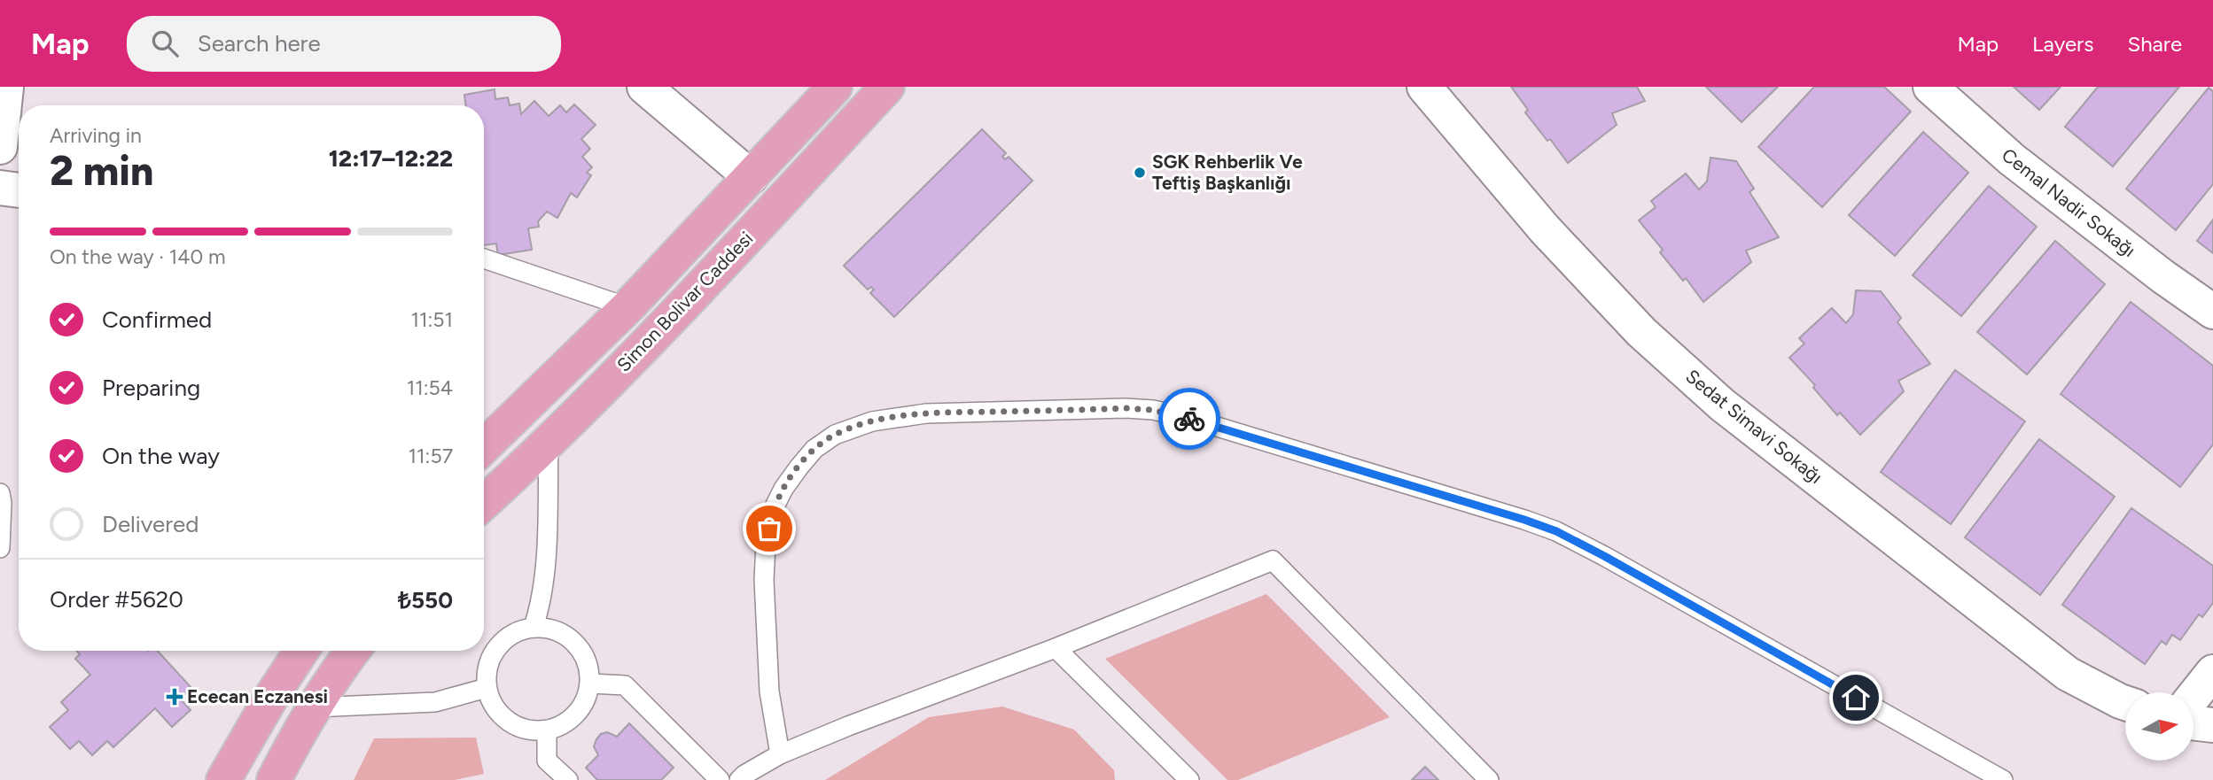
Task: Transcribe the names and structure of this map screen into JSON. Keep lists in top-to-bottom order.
{
  "streets": {
    "main road": ["Simon Bolivar Caddesi"],
    "street": ["Cemal Nadir Sokağı", "Sedat Simavi Sokağı"]
  },
  "places": {
    "other": ["SGK Rehberlik Ve Teftiş Başkanlığı"],
    "health": ["Ececan Eczanesi"]
  },
  "north": "right",
  "page": {
    "header": "Map",
    "search": "Search here",
    "nav": ["Map", "Layers", "Share"],
    "heading": ["2 min", "Arriving in", "12:17–12:22"],
    "panel": ["Order #5620", "₺550"],
    "bar": "On the way · 140 m",
    "list": [
      ["Confirmed", "11:51"],
      ["Preparing", "11:54"],
      ["On the way", "11:57"],
      "Delivered"
    ]
  }
}
